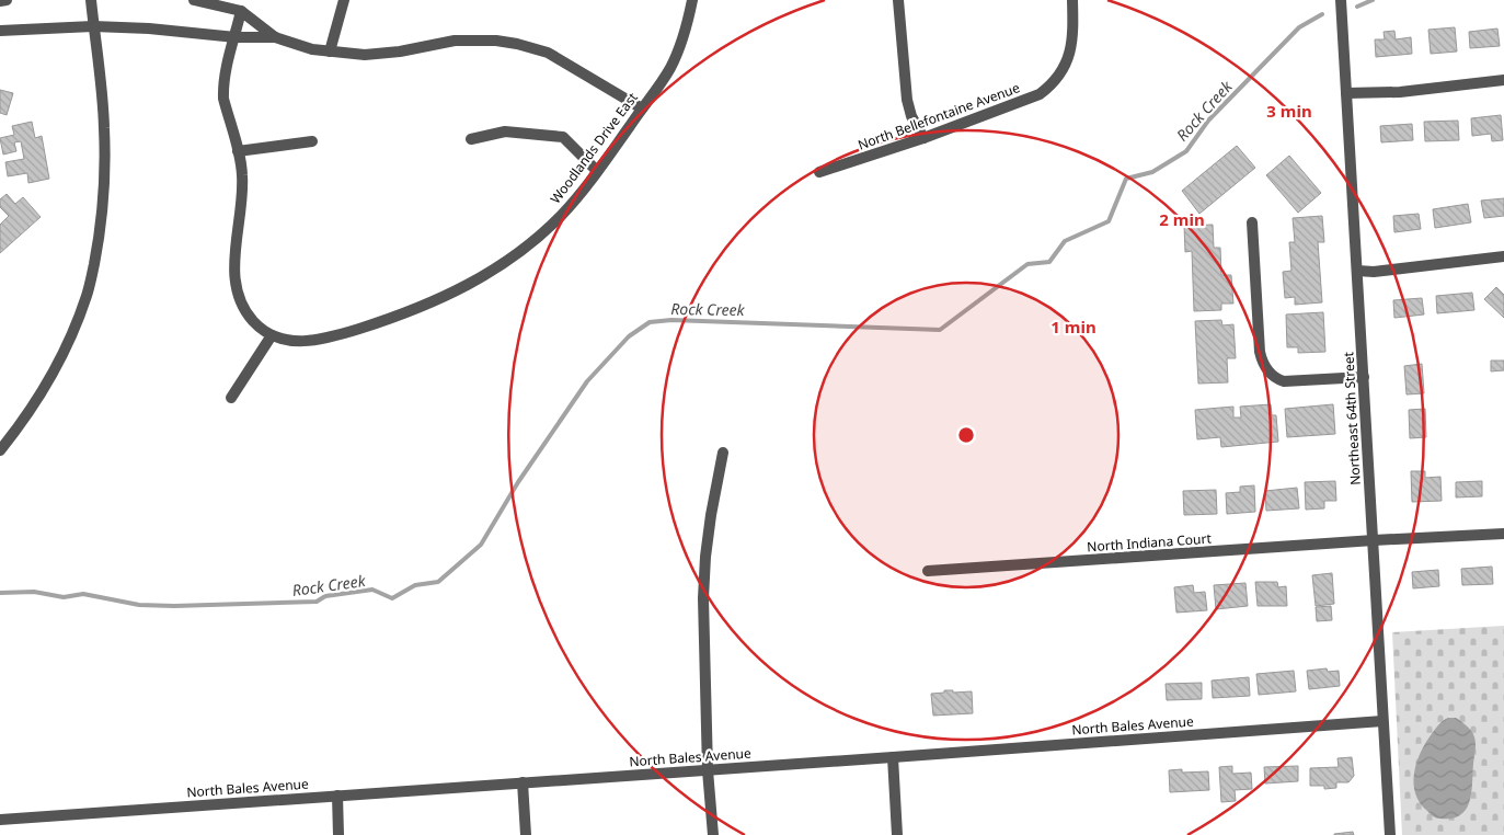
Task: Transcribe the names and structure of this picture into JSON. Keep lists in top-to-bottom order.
{
  "streets": {
    "street": [
      "North Bellefontaine Avenue",
      "Woodlands Drive East",
      "Northeast 64th Street",
      "North Indiana Court",
      "North Bales Avenue"
    ]
  },
  "crossings": [
    ["Northeast 64th Street", "North Indiana Court"],
    ["Northeast 64th Street", "North Bales Avenue"]
  ],
  "water": ["Rock Creek"],
  "rings": ["3 min", "2 min", "1 min"]
}
